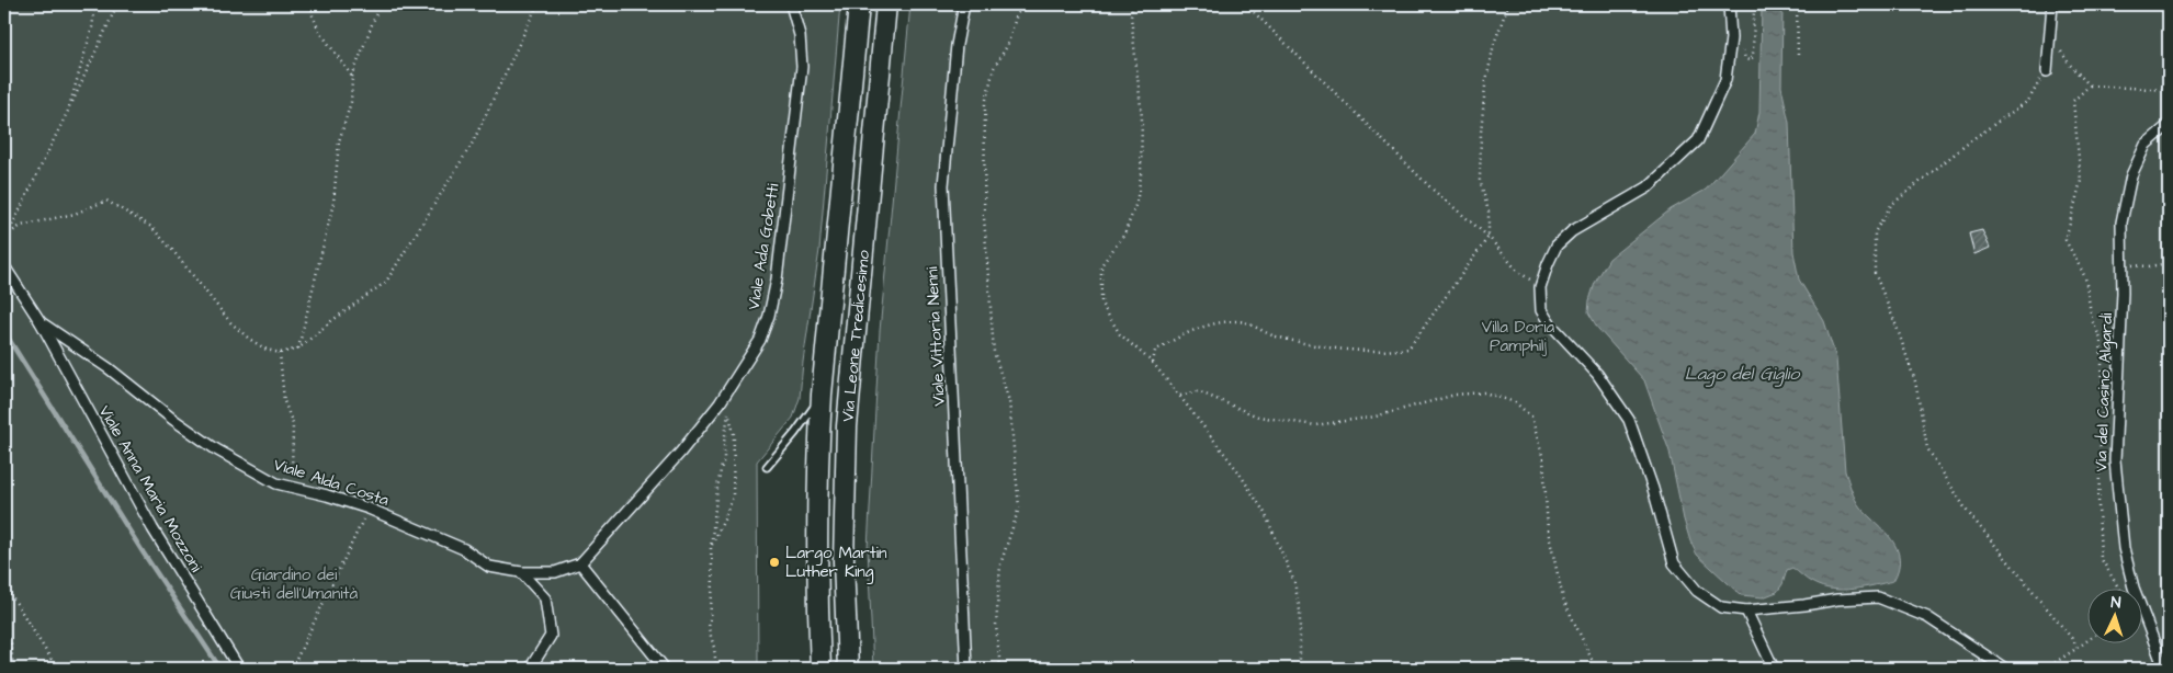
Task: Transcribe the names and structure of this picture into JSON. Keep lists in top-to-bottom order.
{
  "streets": {
    "main road": ["Via Leone Tredicesimo"],
    "street": [
      "Viale Ada Gobetti",
      "Viale Vittoria Nenni",
      "Via del Casino Algardi",
      "Viale Alda Costa",
      "Viale Anna Maria Mozzoni"
    ]
  },
  "crossings": [
    ["Viale Ada Gobetti", "Viale Alda Costa"],
    ["Viale Alda Costa", "Viale Anna Maria Mozzoni"]
  ],
  "water": ["Lago del Giglio"],
  "parks": ["Villa Doria Pamphilj", "Giardino dei Giusti dell'Umanità"],
  "places": ["Largo Martin Luther King"],
  "north": "top"
}
